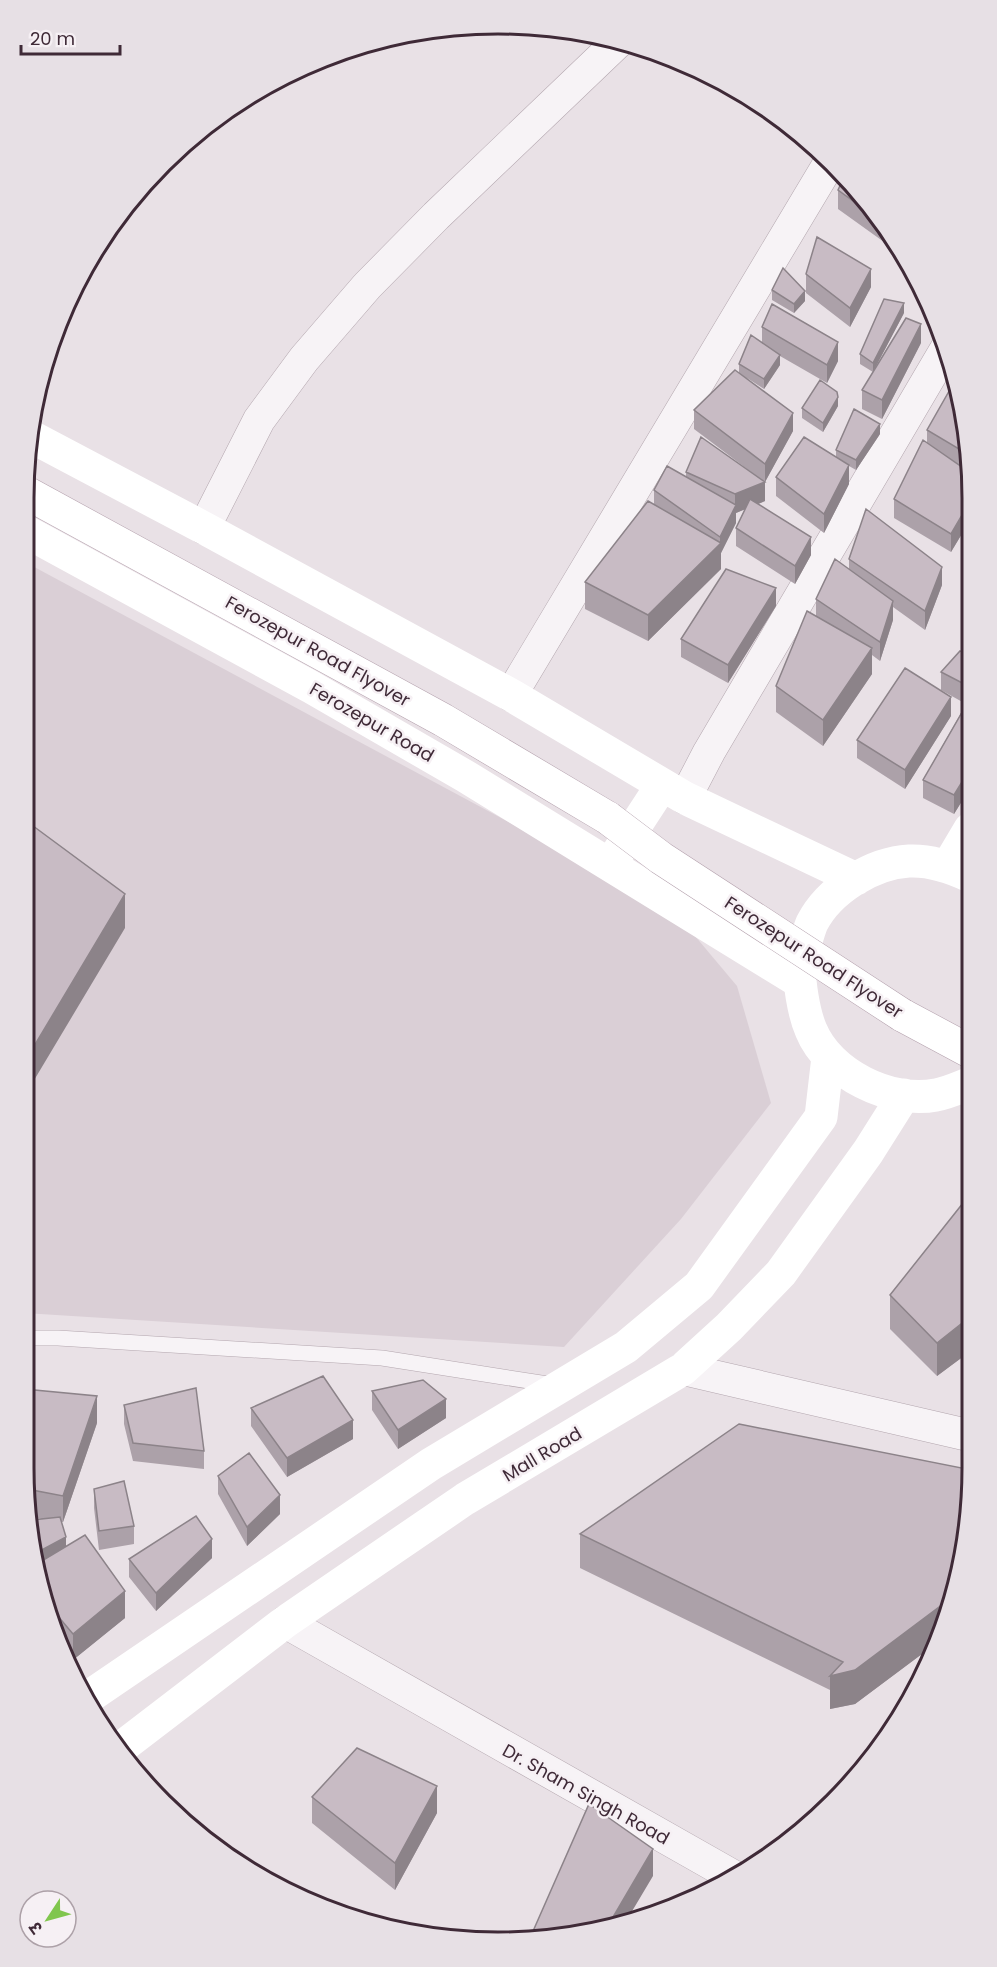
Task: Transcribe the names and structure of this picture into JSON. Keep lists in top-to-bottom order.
{
  "streets": {
    "main road": ["Ferozepur Road Flyover", "Ferozepur Road", "Mall Road"],
    "street": ["Dr. Sham Singh Road"]
  },
  "crossings": [
    ["Mall Road", "Dr. Sham Singh Road"]
  ],
  "scale_bar": "20 m",
  "north": "bottom left"
}
